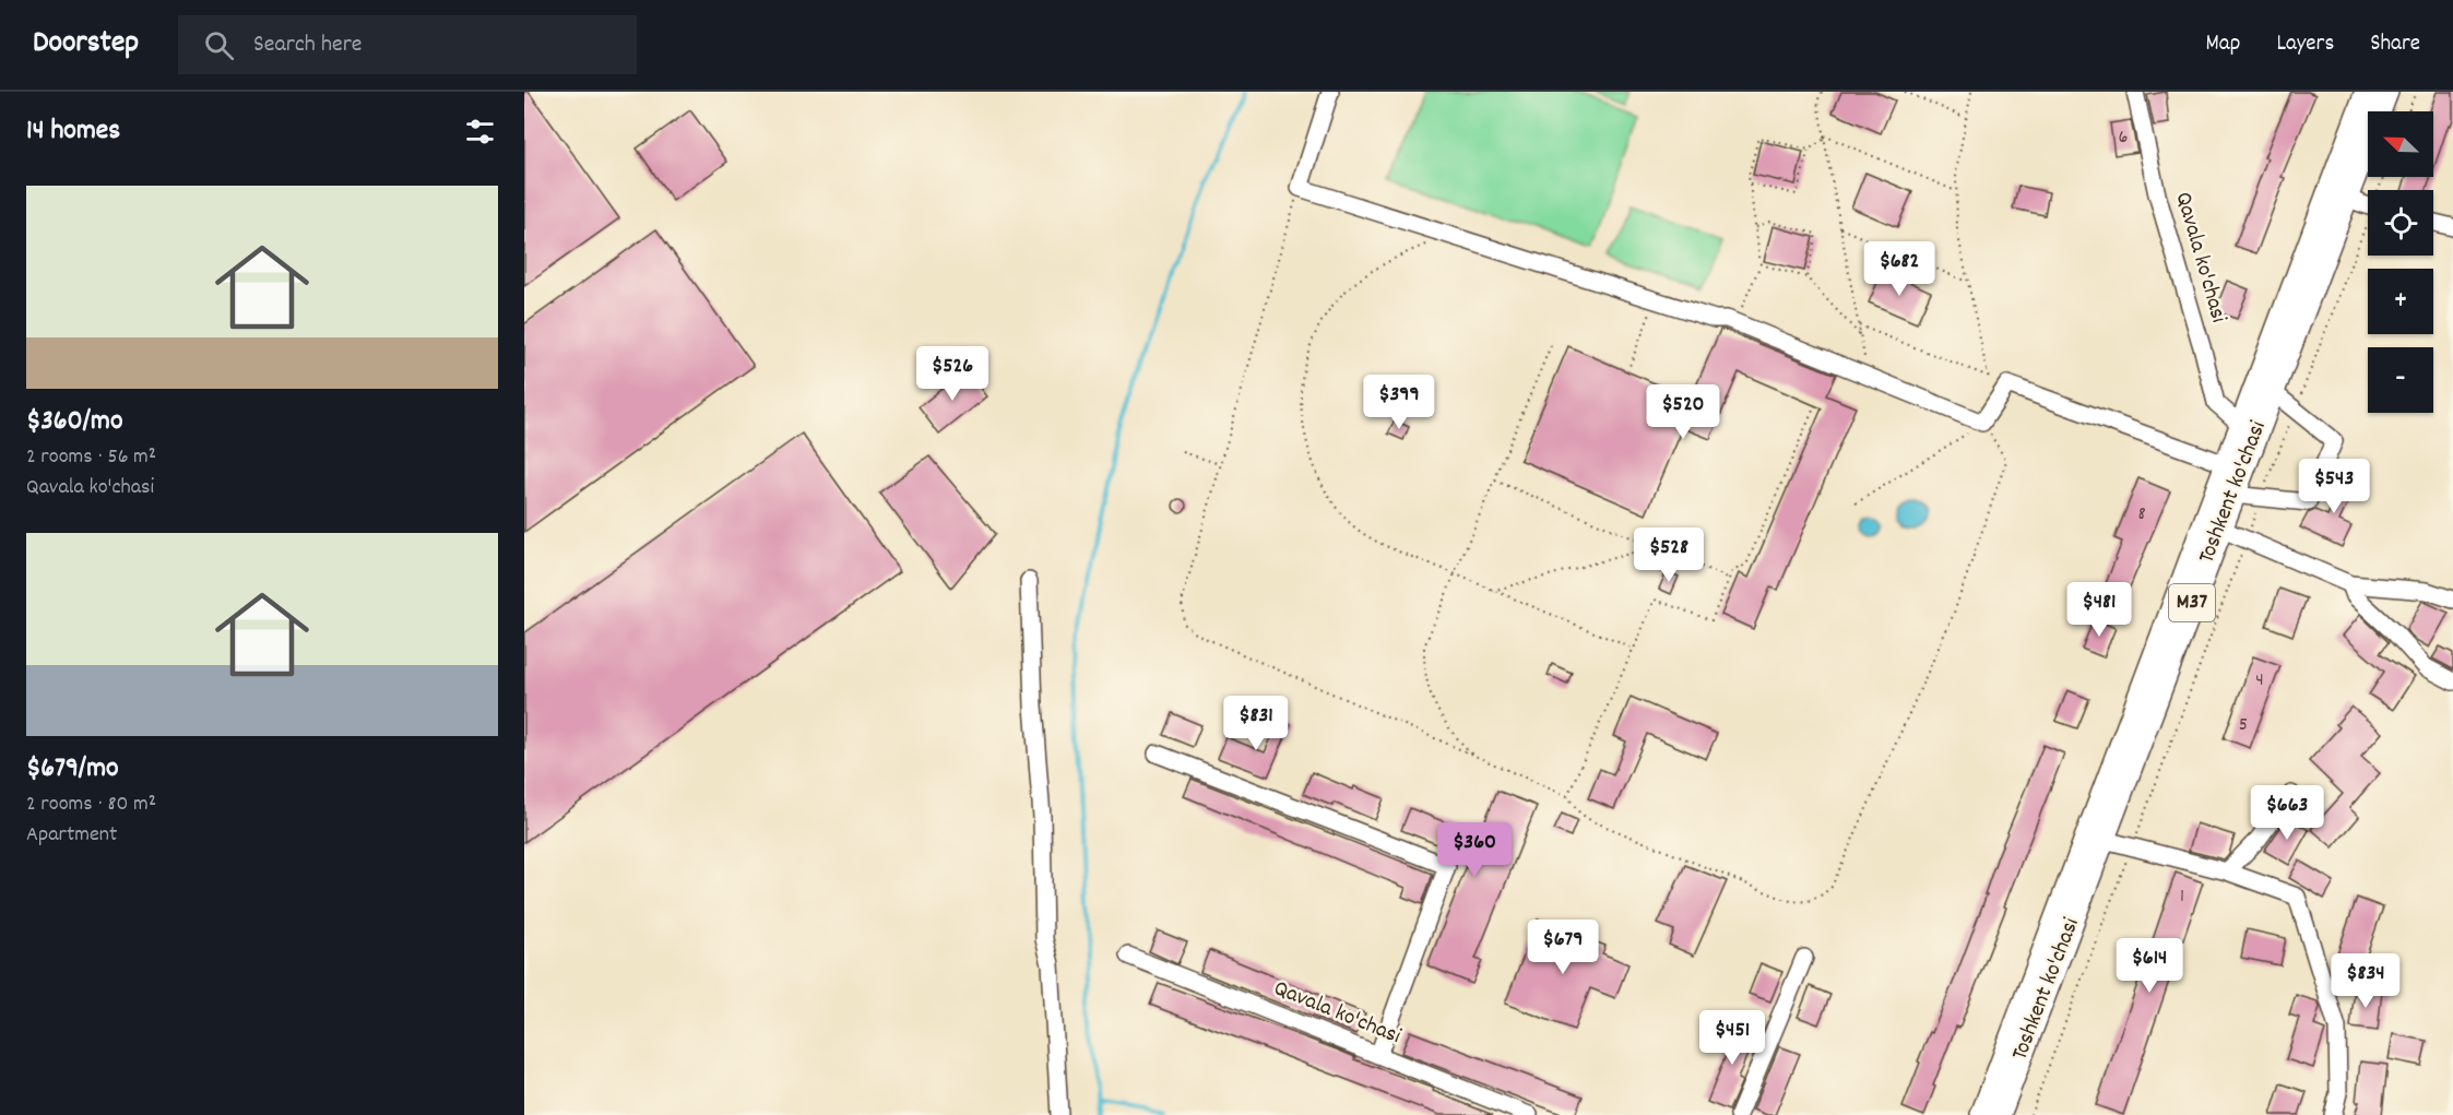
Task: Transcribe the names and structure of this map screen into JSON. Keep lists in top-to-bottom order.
{
  "streets": {
    "highway": ["Toshkent ko'chasi", "M37"],
    "street": ["Qavala ko'chasi"]
  },
  "crossings": [
    ["Qavala ko'chasi", "Toshkent ko'chasi"]
  ],
  "house_numbers": [
    "6",
    "8",
    "4",
    "5",
    "1"
  ],
  "north": "top left",
  "page": {
    "header": "Doorstep",
    "search": "Search here",
    "nav": ["Map", "Layers", "Share"],
    "heading": "14 homes",
    "map_buttons": ["+", "−"],
    "list": [
      {
        "name": "$360/mo",
        "note": "2 rooms · 56 m² · Qavala ko'chasi"
      },
      {
        "name": "$679/mo",
        "note": "2 rooms · 80 m² · Apartment"
      }
    ],
    "price": [
      "$682",
      "$526",
      "$399",
      "$520",
      "$543",
      "$528",
      "$481",
      "$831",
      "$663",
      "$360",
      "$679",
      "$614",
      "$834",
      "$451"
    ]
  }
}
